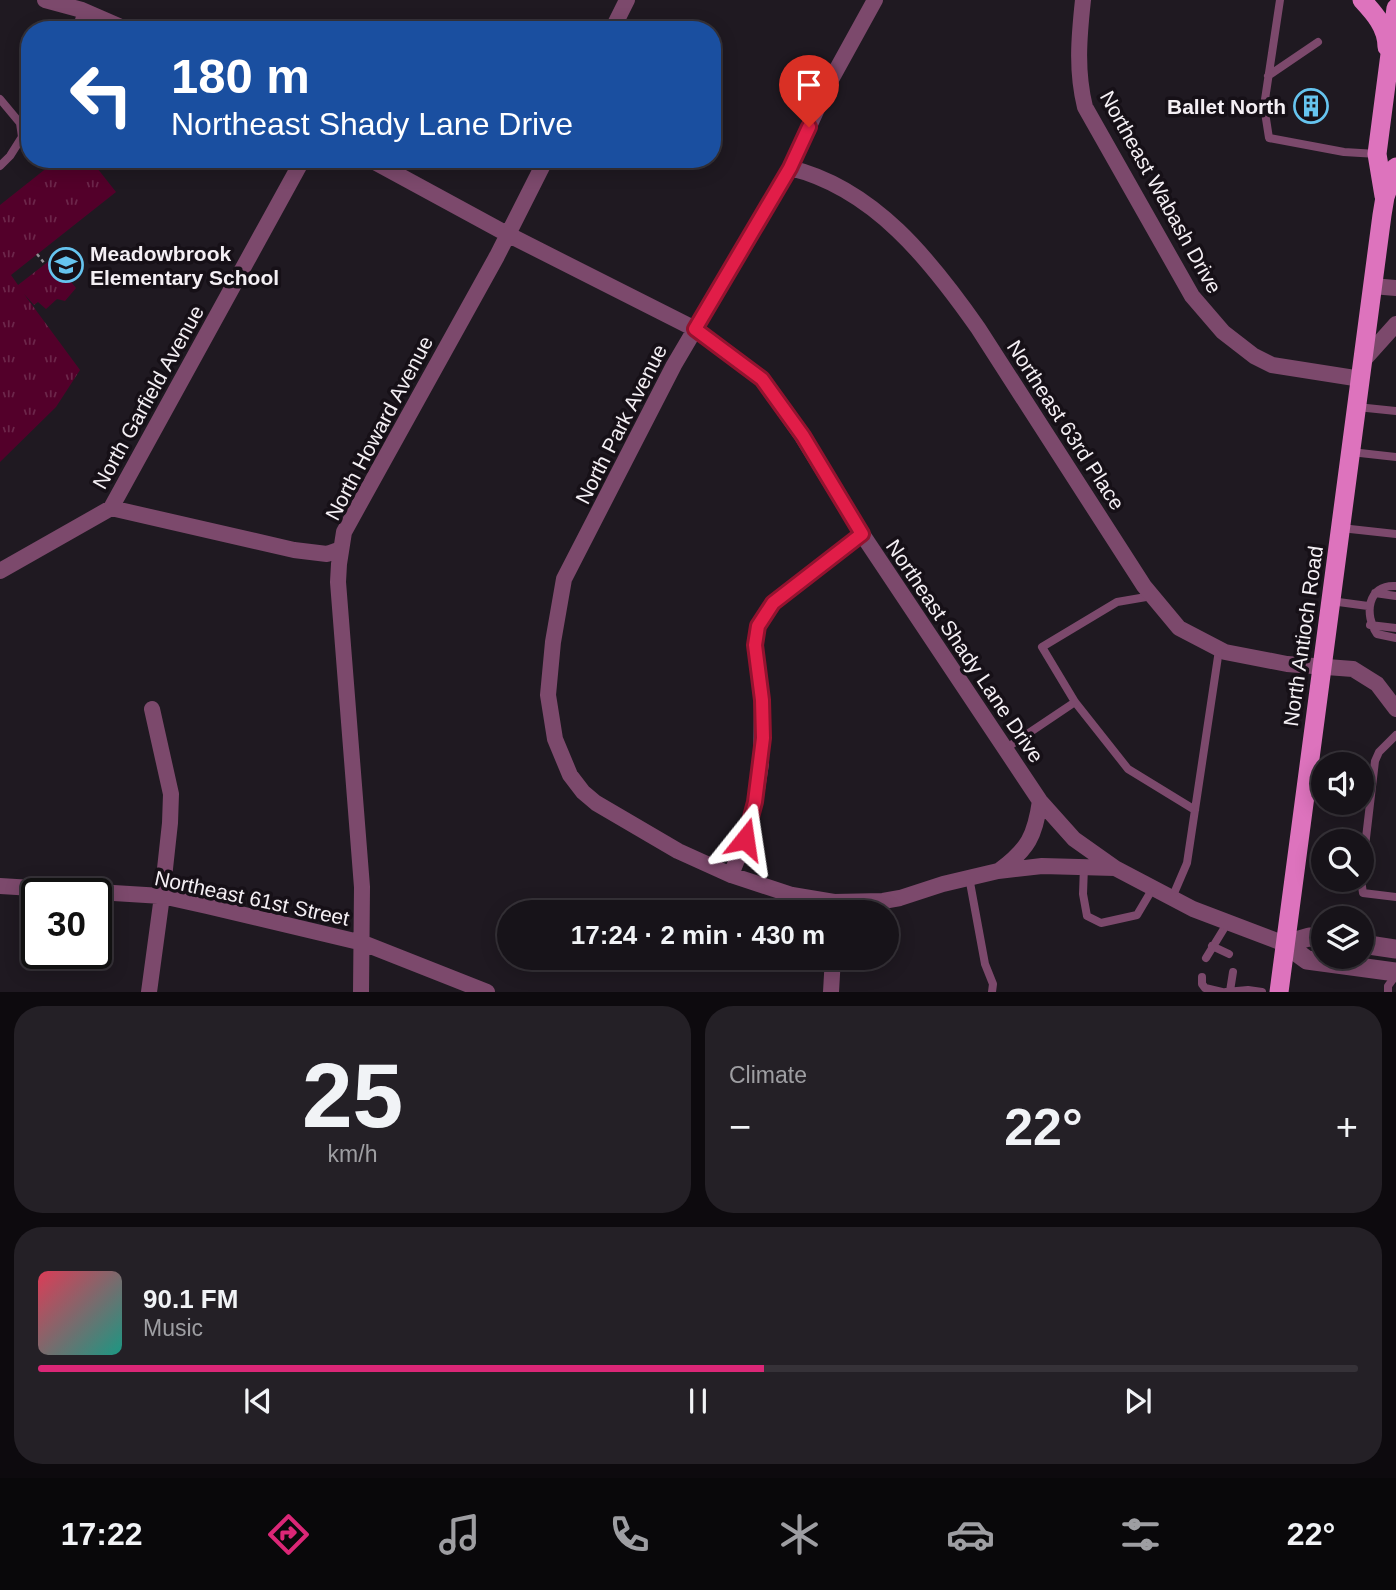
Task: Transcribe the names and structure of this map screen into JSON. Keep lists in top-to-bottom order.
{
  "streets": {
    "main road": ["North Antioch Road"],
    "street": [
      "Northeast Wabash Drive",
      "North Garfield Avenue",
      "North Park Avenue",
      "Northeast 63rd Place",
      "North Howard Avenue",
      "Northeast Shady Lane Drive",
      "Northeast 61st Street"
    ]
  },
  "crossings": [
    ["Northeast Wabash Drive", "North Antioch Road"],
    ["North Park Avenue", "Northeast 63rd Place"],
    ["North Park Avenue", "Northeast Shady Lane Drive"],
    ["Northeast 63rd Place", "North Antioch Road"],
    ["North Howard Avenue", "Northeast Shady Lane Drive"],
    ["North Howard Avenue", "Northeast 61st Street"],
    ["North Antioch Road", "Northeast Shady Lane Drive"]
  ],
  "places": {
    "building": ["Ballet North"],
    "school or university": ["Meadowbrook Elementary School"]
  },
  "page": {
    "turn": ["180 m", "Northeast Shady Lane Drive"],
    "limit": "30",
    "trip": "17:24 · 2 min · 430 m",
    "tile": [
      ["25", "km/h"],
      "Climate"
    ],
    "heat": ["−", "22°", "+"],
    "song": ["90.1 FM", "Music"],
    "tabs": ["17:22", "22°"]
  }
}
